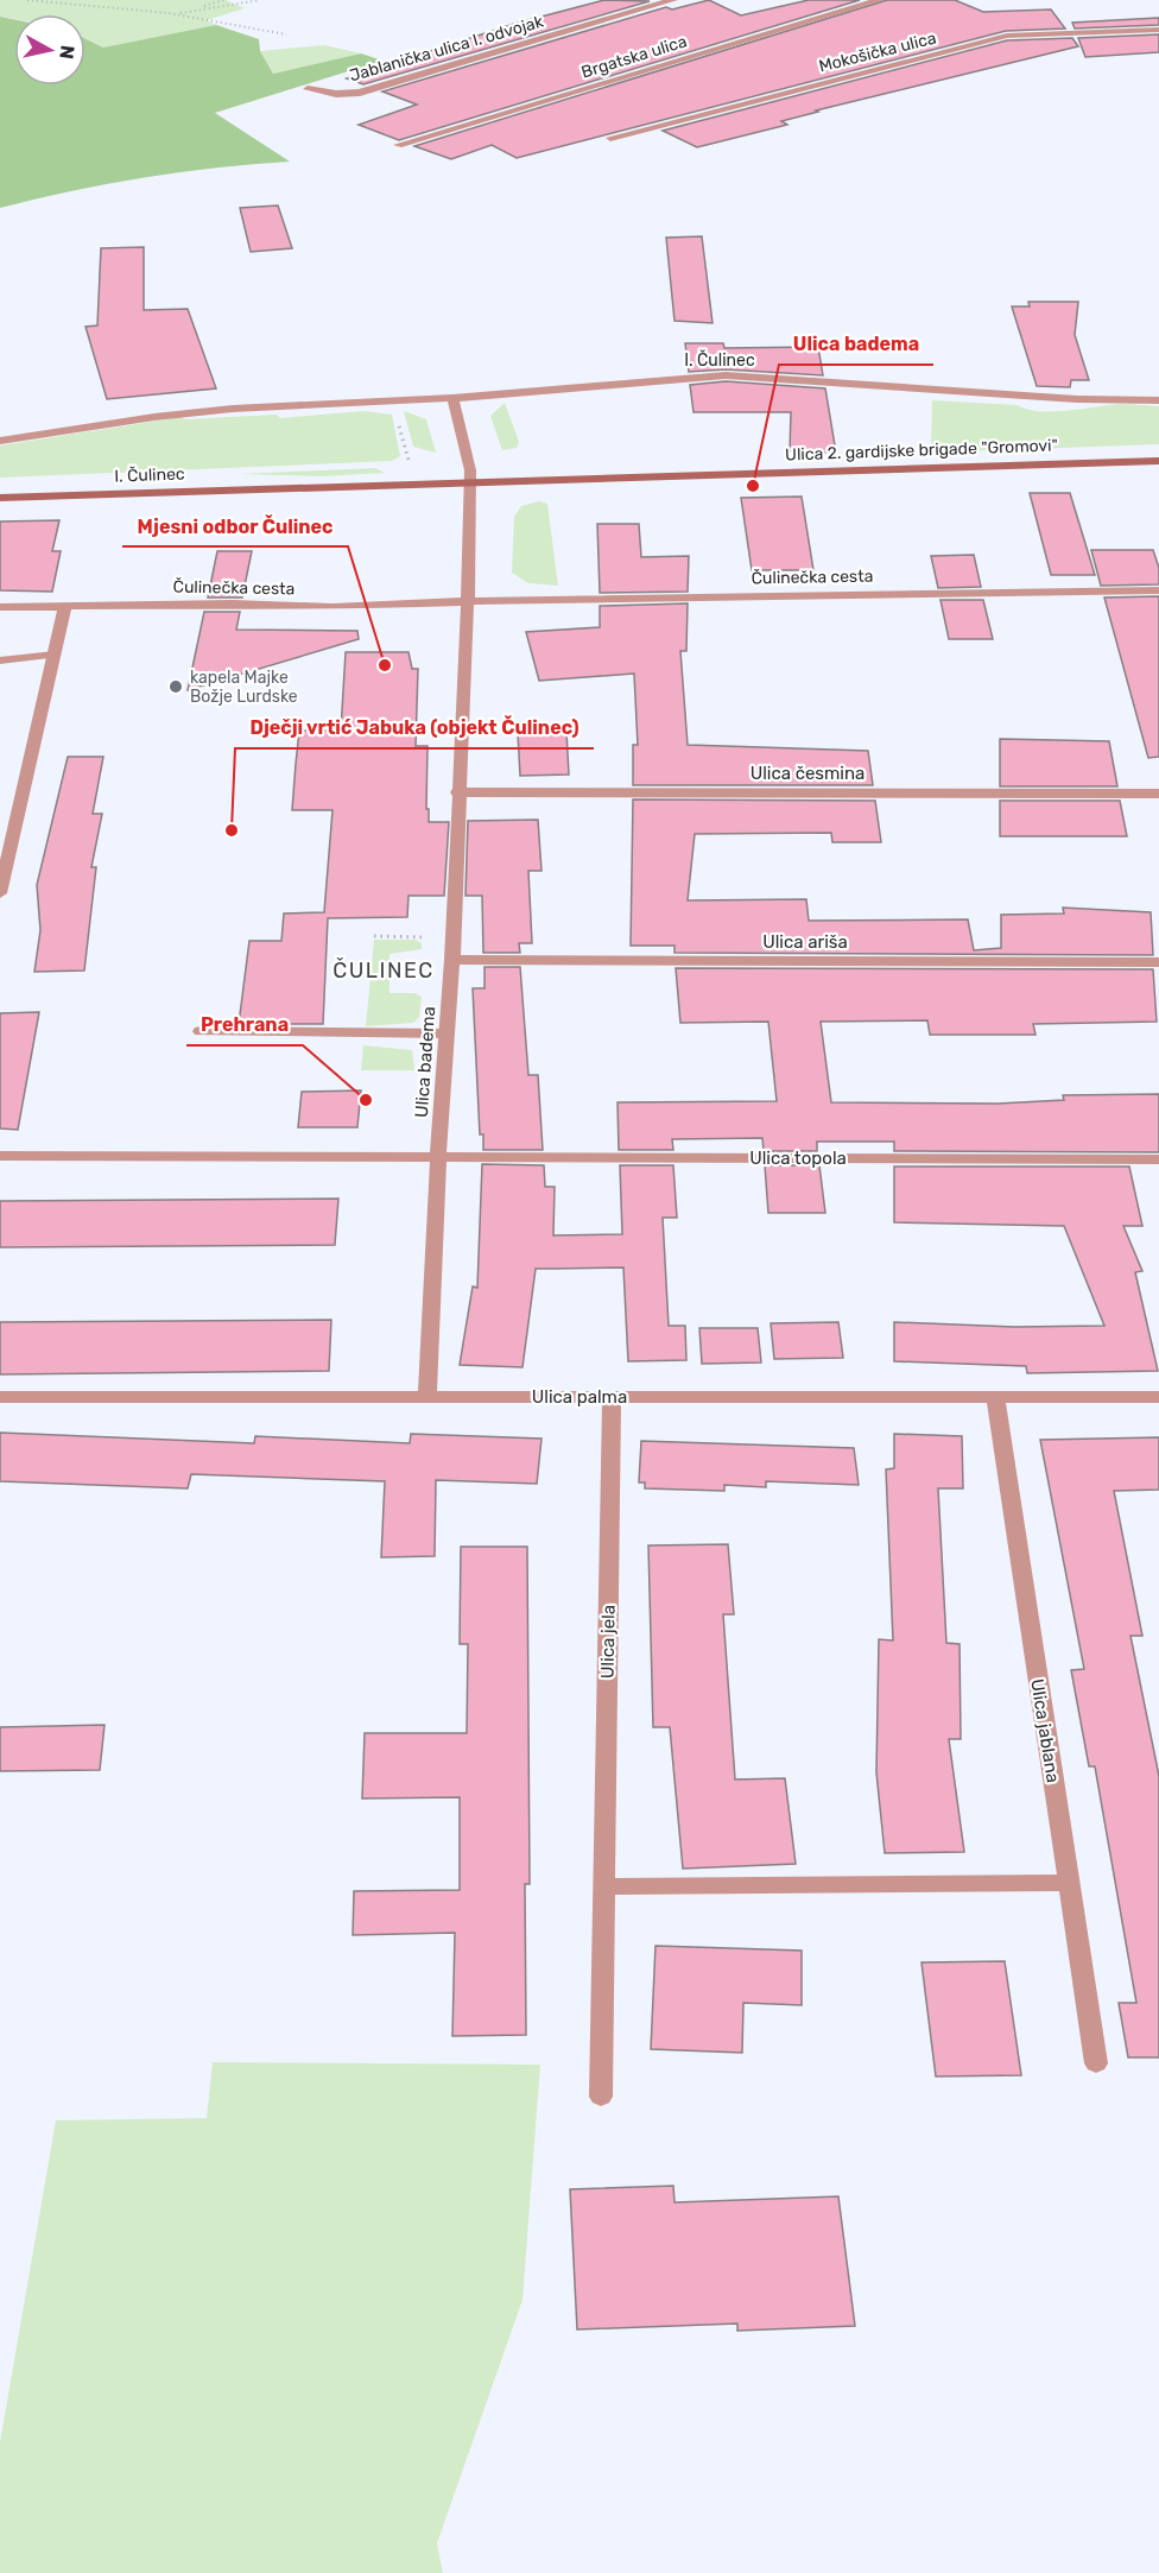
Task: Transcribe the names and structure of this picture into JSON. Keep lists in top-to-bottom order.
{
  "streets": {
    "street": [
      "Jablanička ulica I. odvojak",
      "Mokošička ulica",
      "Brgatska ulica",
      "I. Čulinec",
      "Ulica 2. gardijske brigade \"Gromovi\"",
      "Čulinečka cesta",
      "Ulica česmina",
      "Ulica ariša",
      "Ulica badema",
      "Ulica topola",
      "Ulica palma",
      "Ulica jela",
      "Ulica jablana"
    ]
  },
  "crossings": [
    ["I. Čulinec", "Ulica 2. gardijske brigade \"Gromovi\""],
    ["Čulinečka cesta", "Ulica badema"],
    ["Ulica česmina", "Ulica badema"],
    ["Ulica ariša", "Ulica badema"],
    ["Ulica badema", "Ulica topola"],
    ["Ulica badema", "Ulica palma"],
    ["Ulica palma", "Ulica jela"],
    ["Ulica palma", "Ulica jablana"]
  ],
  "districts": ["ČULINEC"],
  "places": [
    "Ulica badema",
    "Mjesni odbor Čulinec",
    "kapela Majke Božje Lurdske",
    "Dječji vrtić Jabuka (objekt Čulinec)",
    "Prehrana"
  ],
  "north": "right"
}
